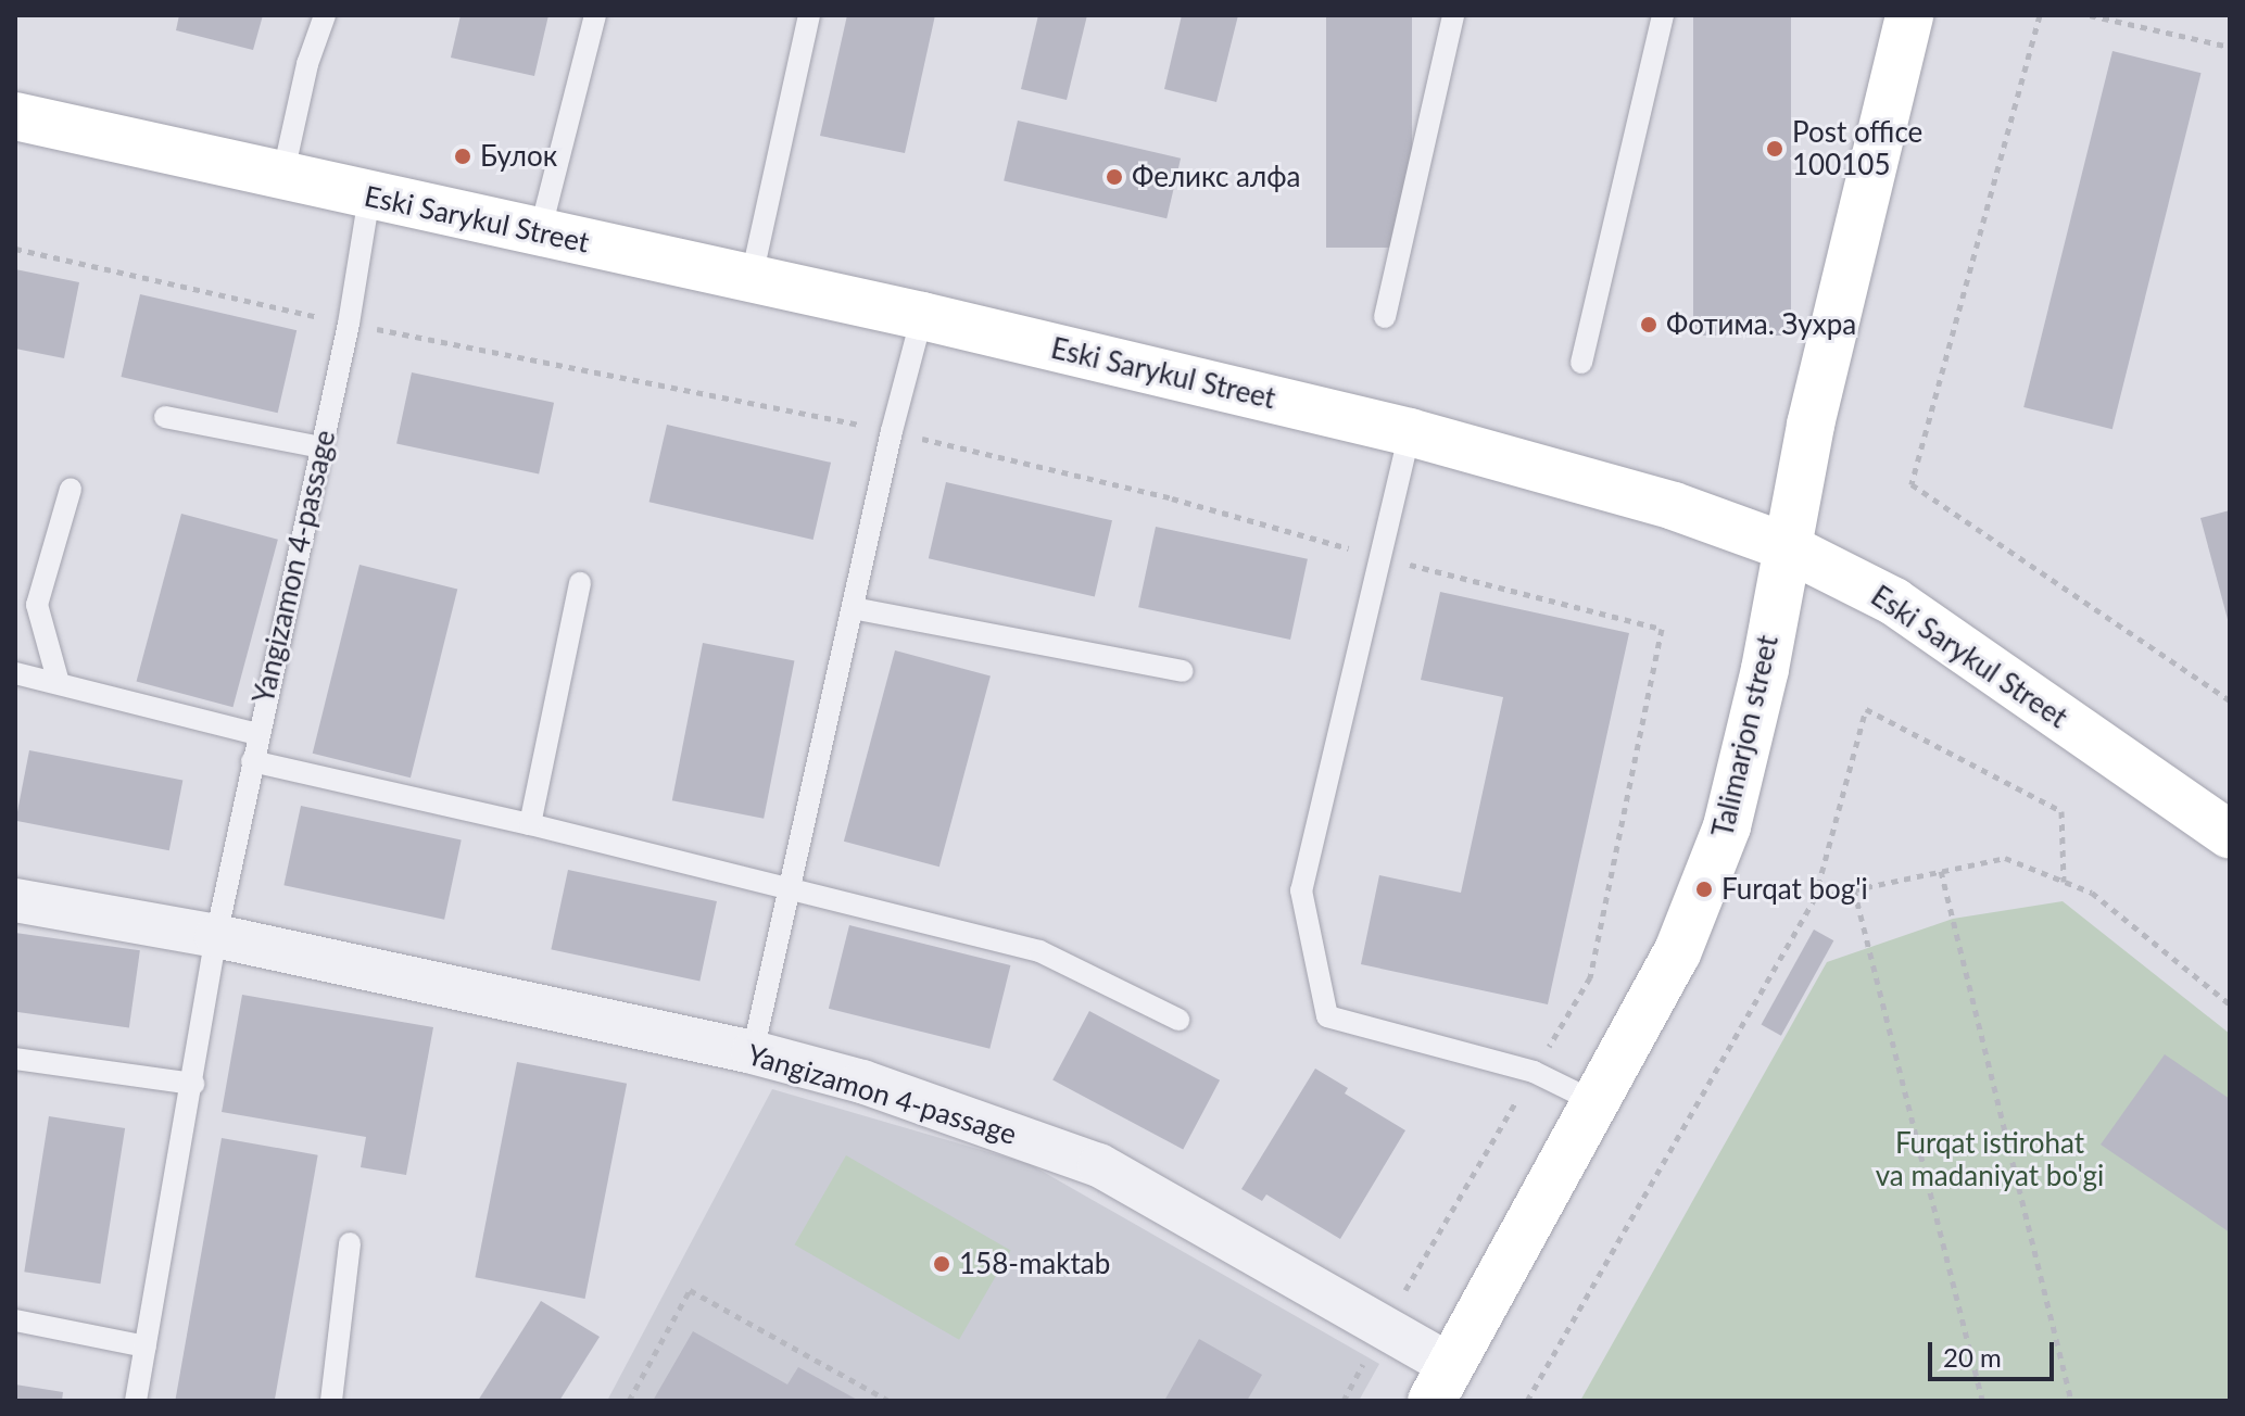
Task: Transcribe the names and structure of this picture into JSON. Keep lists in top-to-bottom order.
{
  "streets": {
    "street": ["Eski Sarykul Street", "Yangizamon 4-passage", "Talimarjon street"]
  },
  "crossings": [
    ["Eski Sarykul Street", "Yangizamon 4-passage"],
    ["Eski Sarykul Street", "Talimarjon street"],
    ["Yangizamon 4-passage", "Talimarjon street"]
  ],
  "parks": ["Furqat istirohat va madaniyat bo'gi"],
  "places": [
    "Post office 100105",
    "Булок",
    "Феликс алфа",
    "Фотима. Зухра",
    "Furqat bog'i",
    "158-maktab"
  ],
  "scale_bar": "20 m"
}
